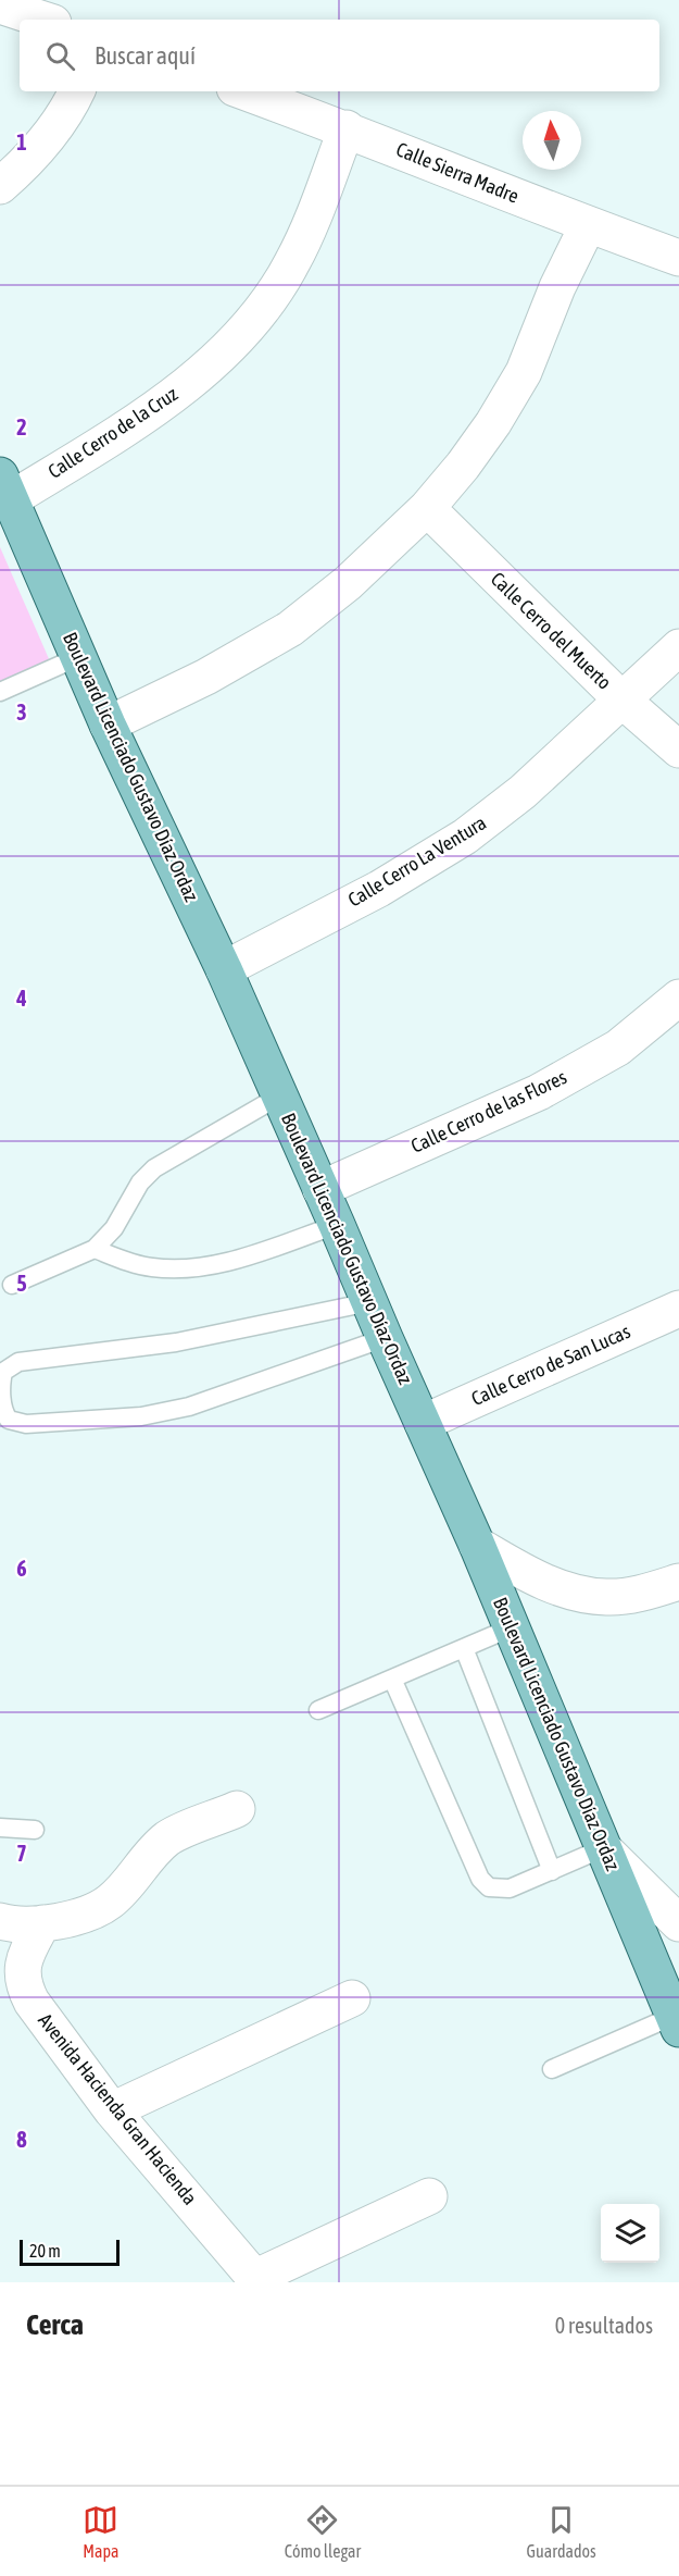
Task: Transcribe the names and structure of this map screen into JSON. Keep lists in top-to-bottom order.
{
  "streets": {
    "main road": ["Boulevard Licenciado Gustavo Díaz Ordaz"],
    "street": [
      "Calle Sierra Madre",
      "Calle Cerro de la Cruz",
      "Calle Cerro del Muerto",
      "Calle Cerro La Ventura",
      "Calle Cerro de las Flores",
      "Calle Cerro de San Lucas",
      "Avenida Hacienda Gran Hacienda"
    ]
  },
  "crossings": [
    ["Calle Sierra Madre", "Calle Cerro de la Cruz"],
    ["Calle Cerro de la Cruz", "Boulevard Licenciado Gustavo Díaz Ordaz"],
    ["Calle Cerro del Muerto", "Calle Cerro La Ventura"],
    ["Boulevard Licenciado Gustavo Díaz Ordaz", "Calle Cerro La Ventura"],
    ["Boulevard Licenciado Gustavo Díaz Ordaz", "Calle Cerro de las Flores"],
    ["Boulevard Licenciado Gustavo Díaz Ordaz", "Calle Cerro de San Lucas"]
  ],
  "scale_bar": "20 m",
  "north": "top",
  "page": {
    "search": "Buscar aquí",
    "scale": "20 m",
    "heading": ["Cerca", "0 resultados"],
    "nav": ["Mapa", "Cómo llegar", "Guardados"]
  },
  "grid": {
    "rows": [
      "1",
      "2",
      "3",
      "4",
      "5",
      "6",
      "7",
      "8"
    ]
  }
}
